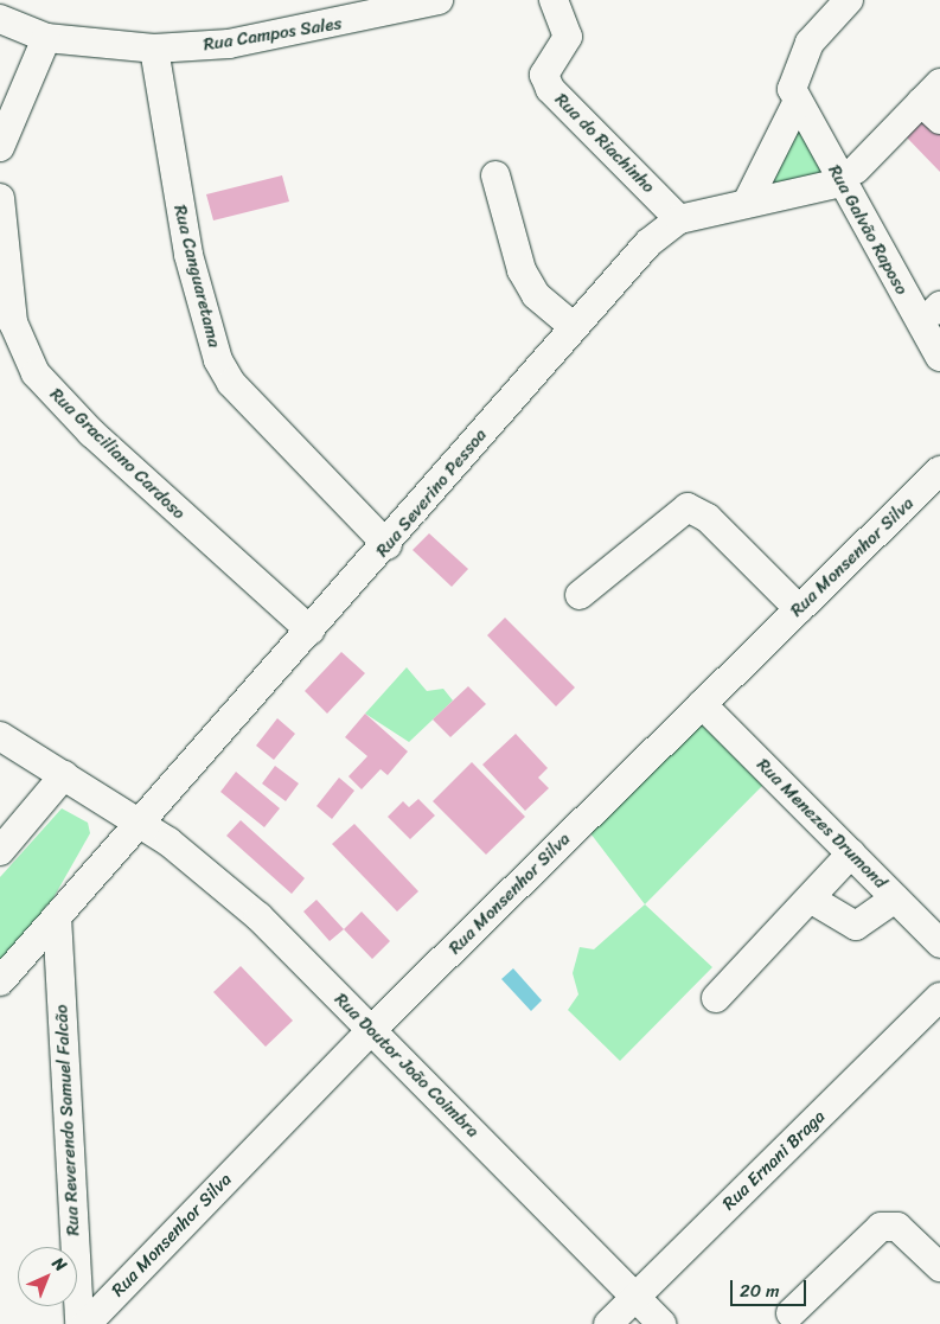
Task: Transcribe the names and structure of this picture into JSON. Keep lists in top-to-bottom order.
{
  "streets": {
    "street": [
      "Rua Campos Sales",
      "Rua do Riachinho",
      "Rua Galvão Raposo",
      "Rua Canguaretama",
      "Rua Graciliano Cardoso",
      "Rua Severino Pessoa",
      "Rua Monsenhor Silva",
      "Rua Menezes Drumond",
      "Rua Doutor João Coimbra",
      "Rua Reverendo Samuel Falcão",
      "Rua Ernani Braga"
    ]
  },
  "crossings": [
    ["Rua Campos Sales", "Rua Canguaretama"],
    ["Rua do Riachinho", "Rua Severino Pessoa"],
    ["Rua Galvão Raposo", "Rua Severino Pessoa"],
    ["Rua Canguaretama", "Rua Severino Pessoa"],
    ["Rua Graciliano Cardoso", "Rua Severino Pessoa"],
    ["Rua Severino Pessoa", "Rua Doutor João Coimbra"],
    ["Rua Severino Pessoa", "Rua Reverendo Samuel Falcão"],
    ["Rua Monsenhor Silva", "Rua Menezes Drumond"],
    ["Rua Monsenhor Silva", "Rua Doutor João Coimbra"],
    ["Rua Doutor João Coimbra", "Rua Ernani Braga"]
  ],
  "scale_bar": "20 m",
  "north": "top right"
}
